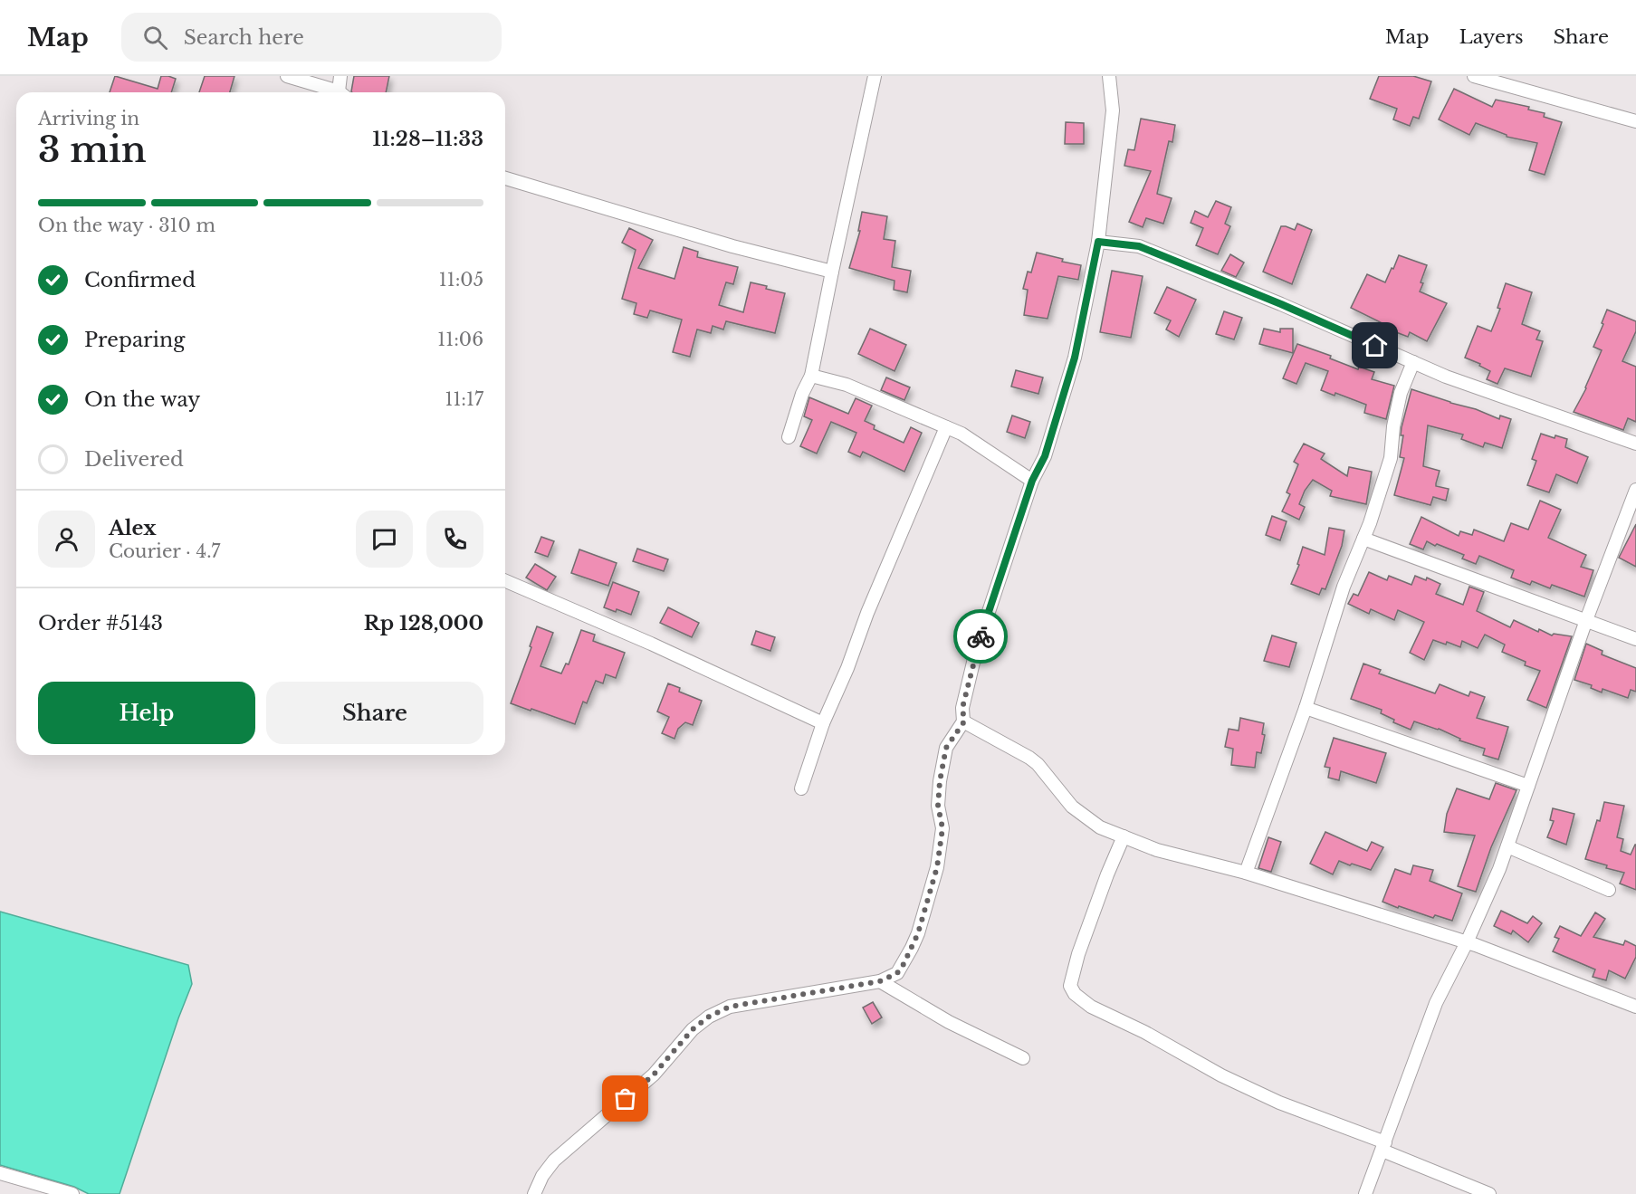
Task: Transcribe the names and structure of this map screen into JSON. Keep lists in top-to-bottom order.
{
  "page": {
    "header": "Map",
    "search": "Search here",
    "nav": ["Map", "Layers", "Share"],
    "heading": ["3 min", "Arriving in", "11:28–11:33"],
    "panel": [
      "Alex",
      "Courier · 4.7",
      "Order #5143",
      "Rp 128,000"
    ],
    "bar": "On the way · 310 m",
    "list": [
      ["Confirmed", "11:05"],
      ["Preparing", "11:06"],
      ["On the way", "11:17"],
      "Delivered"
    ],
    "buttons": ["Help", "Share"]
  }
}
